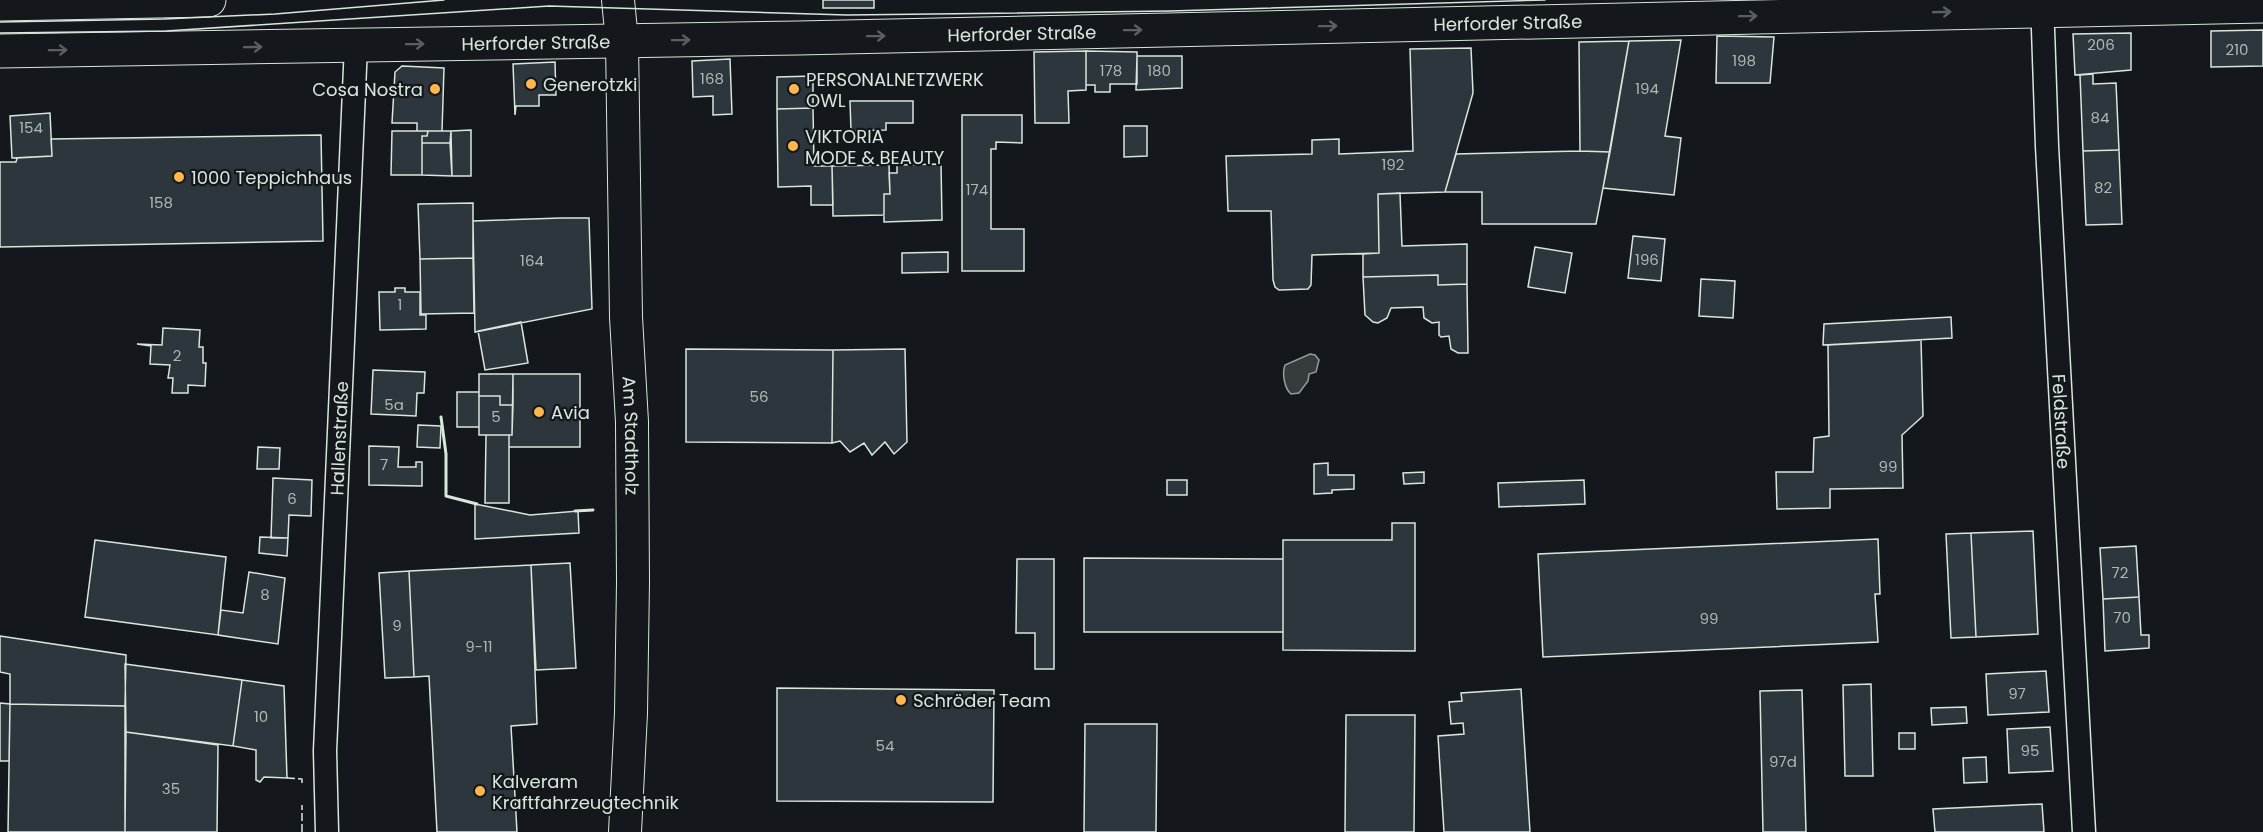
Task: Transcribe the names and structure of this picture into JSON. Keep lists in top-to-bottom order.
{
  "streets": {
    "main road": ["Herforder Straße"],
    "street": ["Feldstraße", "Am Stadtholz", "Hallenstraße"]
  },
  "crossings": [
    ["Herforder Straße", "Feldstraße"],
    ["Herforder Straße", "Am Stadtholz"],
    ["Herforder Straße", "Hallenstraße"]
  ],
  "one_way": ["Herforder Straße"],
  "places": [
    "Generotzki",
    "Cosa Nostra",
    "PERSONALNETZWERK OWL",
    "VIKTORIA MODE & BEAUTY",
    "1000 Teppichhaus",
    "Avia",
    "Schröder Team",
    "Kalveram Kraftfahrzeugtechnik"
  ],
  "house_numbers": [
    "206",
    "210",
    "198",
    "178",
    "180",
    "168",
    "194",
    "84",
    "154",
    "192",
    "82",
    "174",
    "158",
    "196",
    "164",
    "1",
    "2",
    "56",
    "5a",
    "5",
    "7",
    "99",
    "6",
    "72",
    "8",
    "70",
    "99",
    "9",
    "9-11",
    "97",
    "10",
    "54",
    "95",
    "97d",
    "35"
  ]
}
